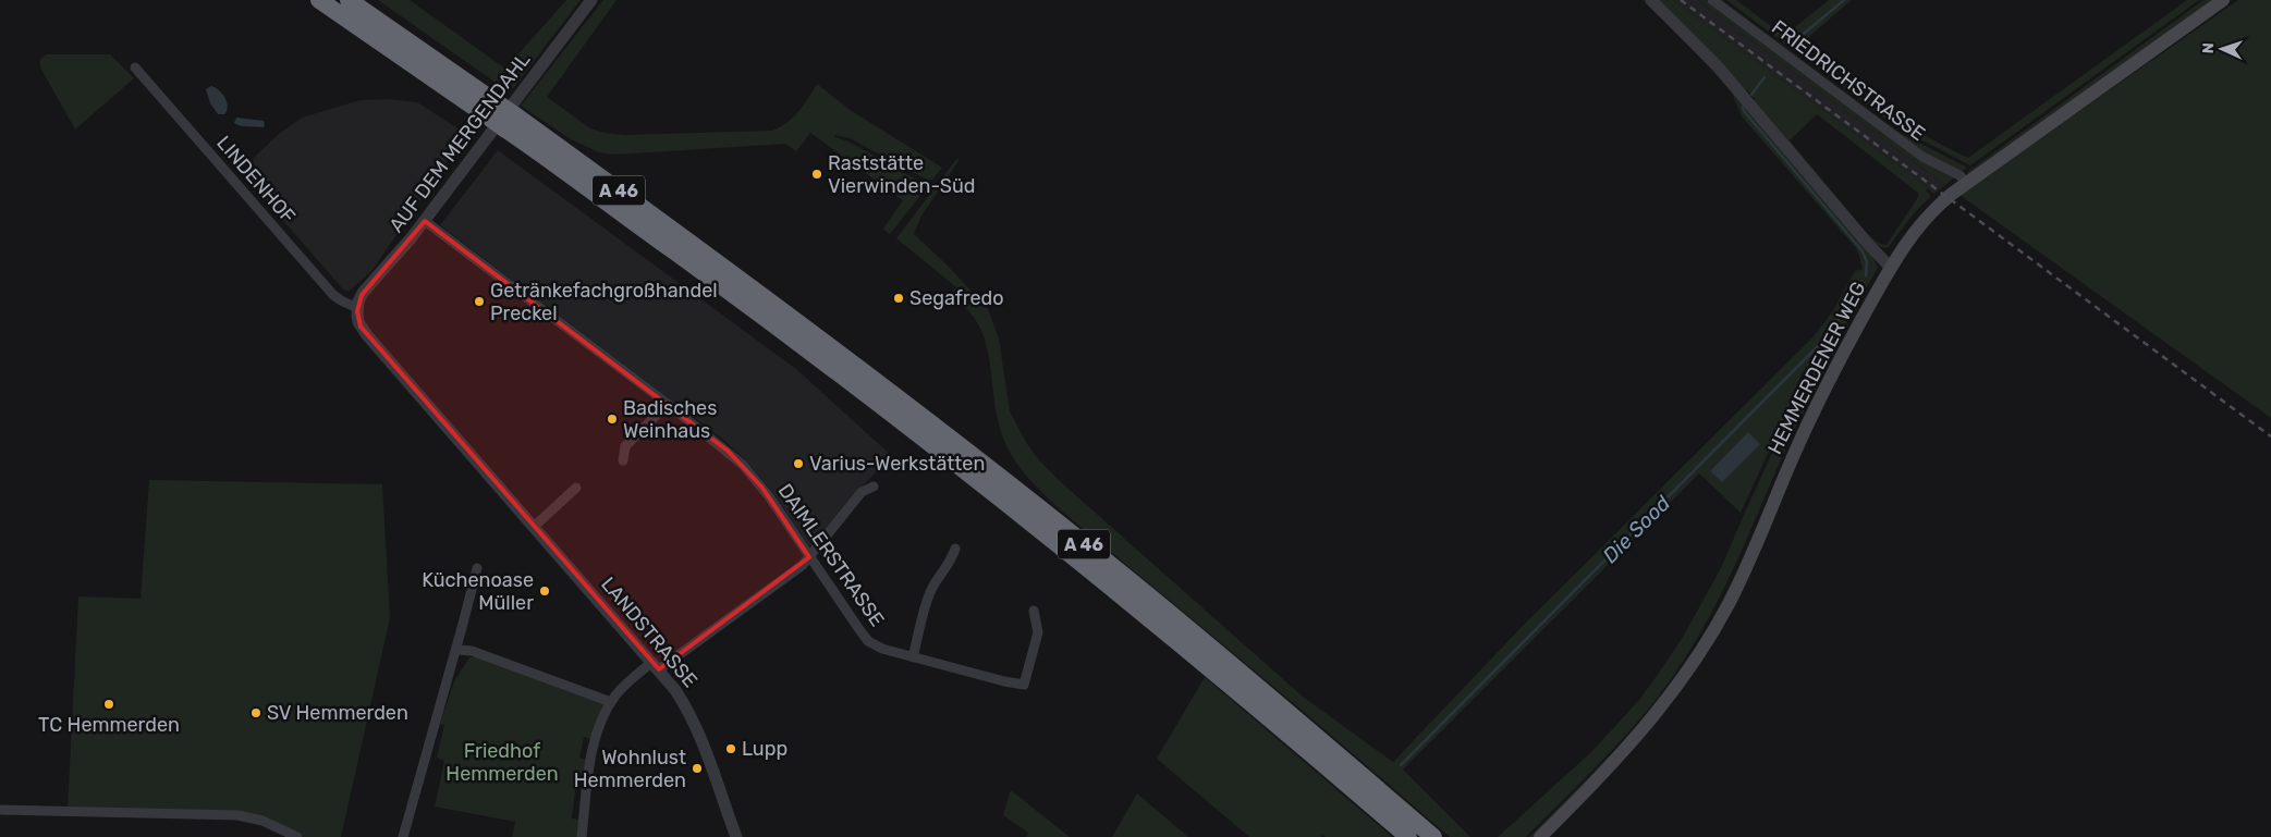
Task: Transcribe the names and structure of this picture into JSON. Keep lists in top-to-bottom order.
{
  "streets": {
    "highway": ["A 46"],
    "main road": ["HEMMERDENER WEG"],
    "street": [
      "FRIEDRICHSTRASSE",
      "AUF DEM MERGENDAHL",
      "LINDENHOF",
      "DAIMLERSTRASSE",
      "LANDSTRASSE"
    ]
  },
  "crossings": [
    ["FRIEDRICHSTRASSE", "HEMMERDENER WEG"],
    ["AUF DEM MERGENDAHL", "LINDENHOF"],
    ["AUF DEM MERGENDAHL", "DAIMLERSTRASSE"],
    ["AUF DEM MERGENDAHL", "LANDSTRASSE"],
    ["LINDENHOF", "LANDSTRASSE"]
  ],
  "water": ["Die Sood"],
  "parks": ["Friedhof Hemmerden"],
  "places": [
    "Raststätte Vierwinden-Süd",
    "Segafredo",
    "Getränkefachgroßhandel Preckel",
    "Badisches Weinhaus",
    "Varius-Werkstätten",
    "Küchenoase Müller",
    "TC Hemmerden",
    "SV Hemmerden",
    "Lupp",
    "Wohnlust Hemmerden"
  ],
  "north": "left"
}
